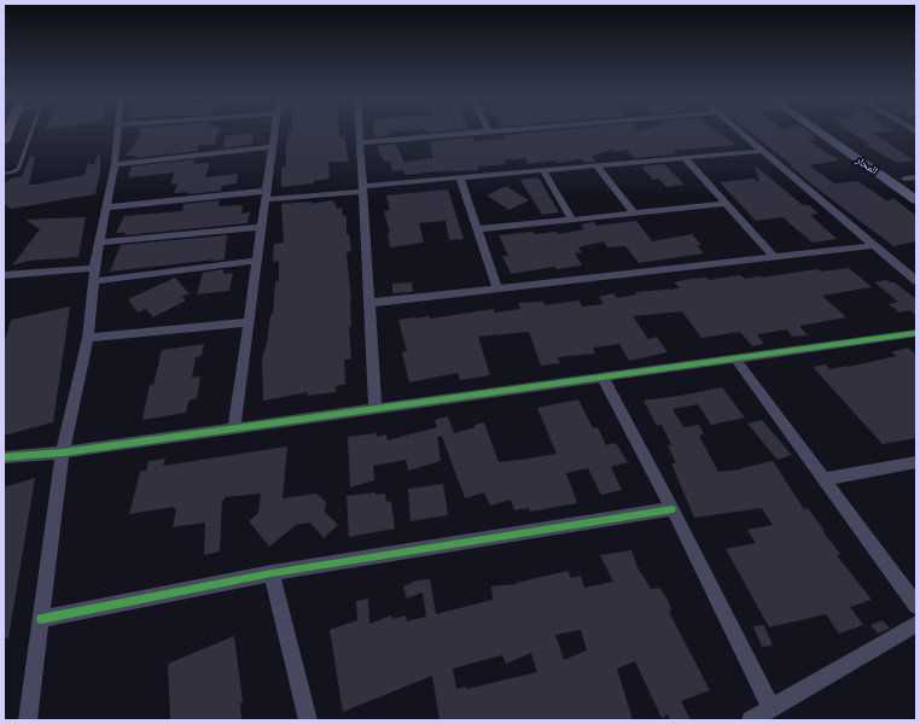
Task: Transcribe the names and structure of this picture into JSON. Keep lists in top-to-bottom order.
{
  "streets": {
    "street": ["المحار"]
  }
}
